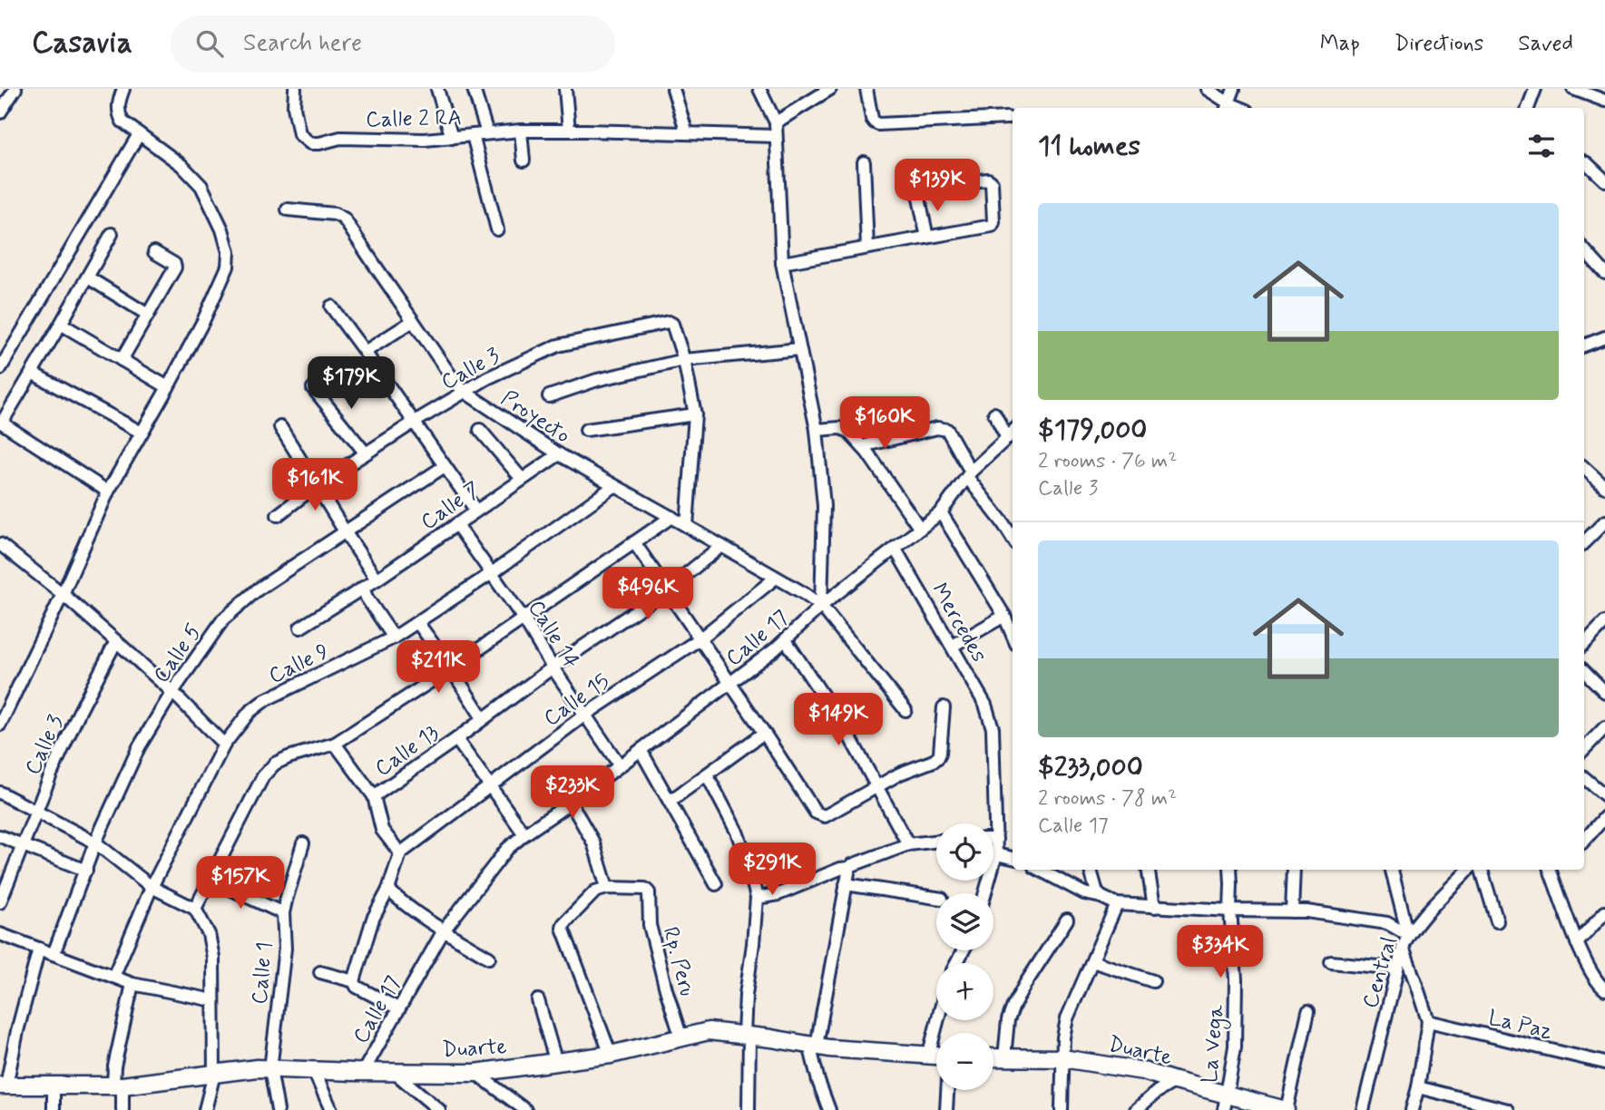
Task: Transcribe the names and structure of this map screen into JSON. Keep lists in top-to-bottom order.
{
  "streets": {
    "street": [
      "Calle 2 RA",
      "Calle 3",
      "Proyecto",
      "Calle 7",
      "Mercedes",
      "Calle 14",
      "Calle 17",
      "Calle 5",
      "Calle 9",
      "Calle 15",
      "Calle 13",
      "Rp. Peru",
      "Central",
      "Calle 1",
      "La Paz",
      "La Vega",
      "Duarte"
    ]
  },
  "crossings": [
    ["Calle 3", "Proyecto"],
    ["Proyecto", "Calle 7"],
    ["Proyecto", "Calle 17"],
    ["Proyecto", "Calle 9"],
    ["Proyecto", "Calle 15"],
    ["Proyecto", "Calle 13"],
    ["Calle 7", "Calle 14"],
    ["Mercedes", "Calle 17"],
    ["Calle 14", "Calle 17"],
    ["Calle 14", "Calle 9"],
    ["Calle 14", "Calle 15"],
    ["Calle 14", "Calle 13"],
    ["Calle 17", "Duarte"],
    ["Rp. Peru", "Duarte"],
    ["Calle 1", "Duarte"],
    ["La Vega", "Duarte"]
  ],
  "page": {
    "header": "Casavia",
    "search": "Search here",
    "nav": ["Map", "Directions", "Saved"],
    "heading": "11 homes",
    "price": [
      "$139K",
      "$179K",
      "$160K",
      "$161K",
      "$496K",
      "$211K",
      "$149K",
      "$233K",
      "$291K",
      "$157K",
      "$334K"
    ],
    "list": [
      {
        "name": "$179,000",
        "note": "2 rooms · 76 m² · Calle 3"
      },
      {
        "name": "$233,000",
        "note": "2 rooms · 78 m² · Calle 17"
      }
    ],
    "map_buttons": ["+", "−"]
  }
}
